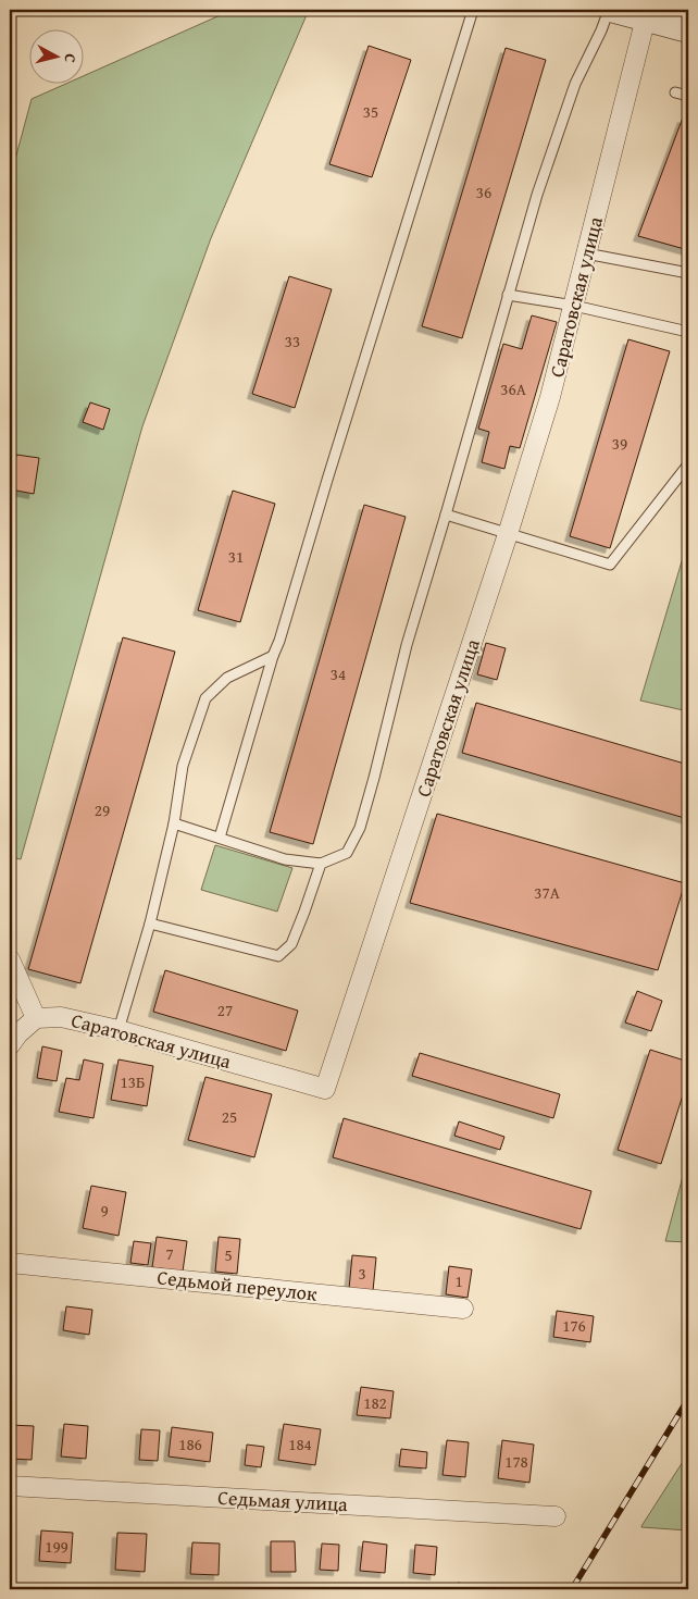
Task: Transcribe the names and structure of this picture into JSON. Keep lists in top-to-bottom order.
{
  "streets": {
    "street": ["Саратовская улица", "Седьмой переулок", "Седьмая улица"]
  },
  "house_numbers": [
    "35",
    "36",
    "33",
    "36А",
    "39",
    "31",
    "34",
    "29",
    "37А",
    "27",
    "13Б",
    "25",
    "9",
    "7",
    "5",
    "3",
    "1",
    "176",
    "182",
    "186",
    "184",
    "178",
    "199"
  ],
  "north": "right"
}
